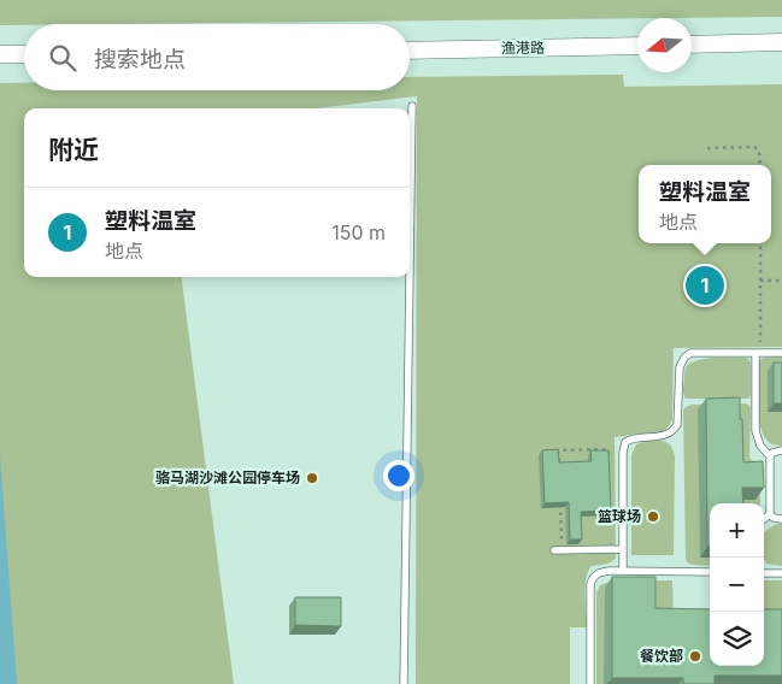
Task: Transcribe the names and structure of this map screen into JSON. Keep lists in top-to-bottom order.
{
  "streets": {
    "street": ["渔港路"]
  },
  "places": ["骆马湖沙滩公园停车场", "篮球场", "餐饮部"],
  "north": "left",
  "page": {
    "search": "搜索地点",
    "heading": "附近",
    "popup": ["塑料温室", "地点"],
    "list": [
      {
        "mark": "1",
        "name": "塑料温室",
        "note": "地点",
        "value": "150 m"
      }
    ],
    "pins": "1",
    "map_buttons": ["+", "−"]
  }
}
